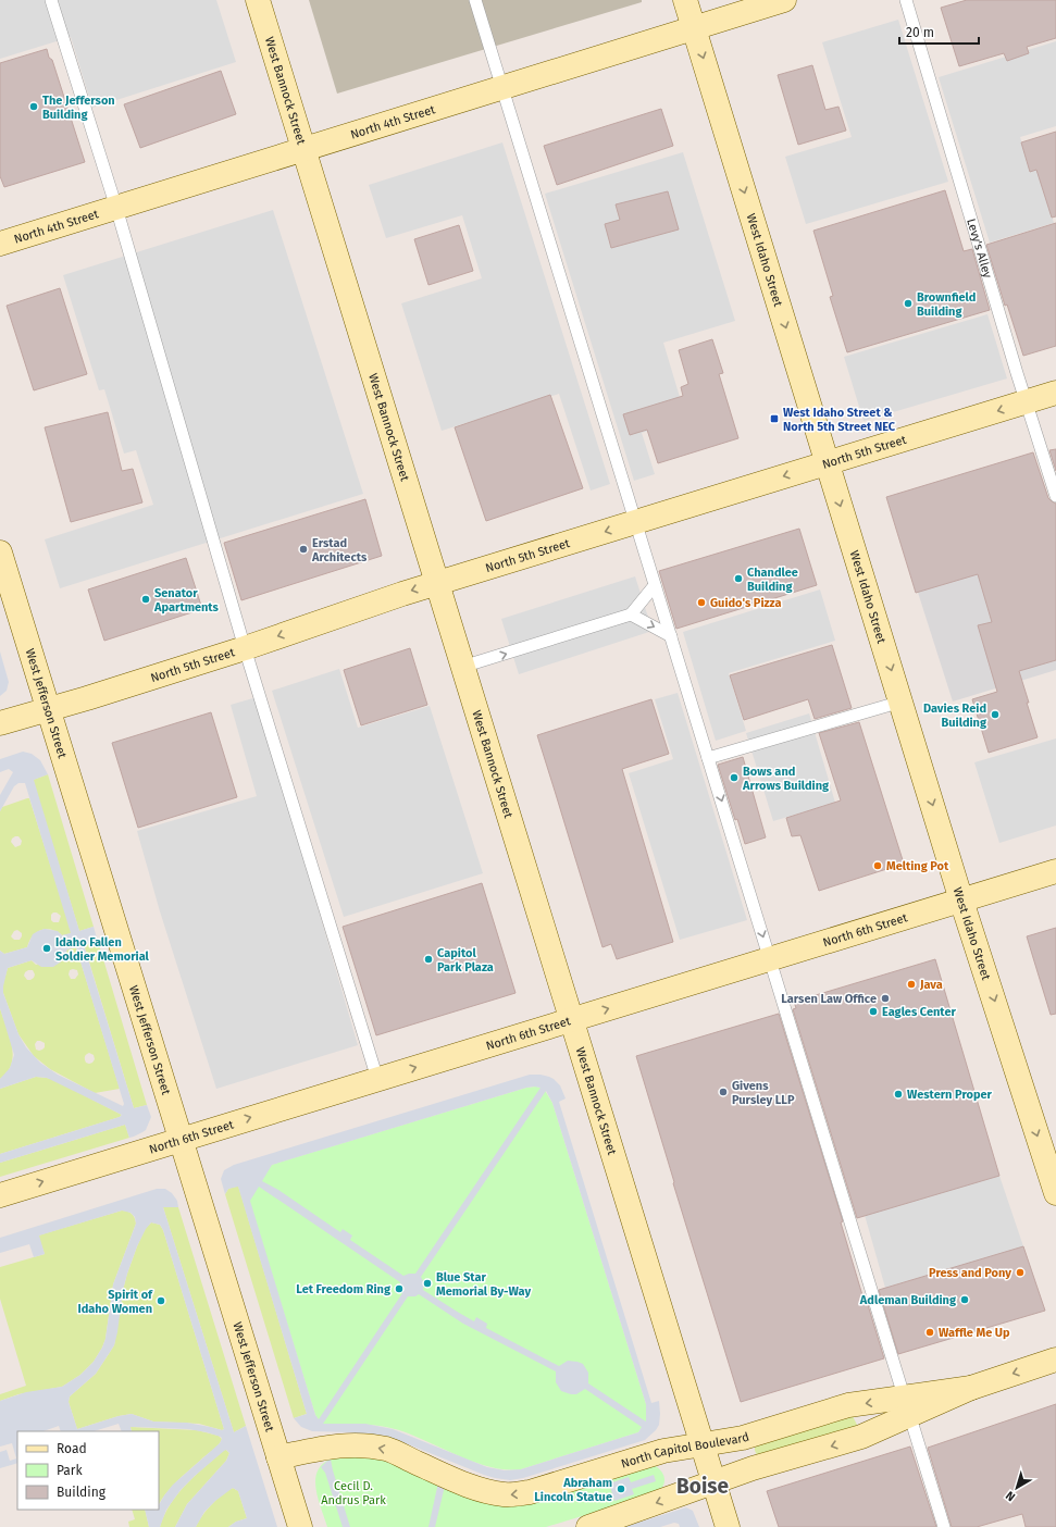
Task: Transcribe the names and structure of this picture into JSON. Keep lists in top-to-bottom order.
{
  "streets": {
    "street": [
      "West Bannock Street",
      "North 4th Street",
      "West Idaho Street",
      "North 5th Street",
      "West Jefferson Street",
      "North 6th Street",
      "North Capitol Boulevard"
    ],
    "lane": ["Levy's Alley"]
  },
  "crossings": [
    ["West Bannock Street", "North 4th Street"],
    ["West Bannock Street", "North 5th Street"],
    ["West Bannock Street", "North 6th Street"],
    ["West Bannock Street", "North Capitol Boulevard"],
    ["North 4th Street", "West Idaho Street"],
    ["Levy's Alley", "North 5th Street"],
    ["West Idaho Street", "North 5th Street"],
    ["West Idaho Street", "North 6th Street"],
    ["North 5th Street", "West Jefferson Street"],
    ["West Jefferson Street", "North 6th Street"],
    ["West Jefferson Street", "North Capitol Boulevard"]
  ],
  "one_way": [
    "West Idaho Street",
    "North 5th Street",
    "North 6th Street",
    "North Capitol Boulevard"
  ],
  "districts": ["Boise"],
  "parks": ["Cecil D. Andrus Park"],
  "places": {
    "other": [
      "The Jefferson Building",
      "Brownfield Building",
      "Erstad Architects",
      "Chandlee Building",
      "Senator Apartments",
      "Guido's Pizza",
      "Davies Reid Building",
      "Bows and Arrows Building",
      "Melting Pot",
      "Idaho Fallen Soldier Memorial",
      "Capitol Park Plaza",
      "Java",
      "Larsen Law Office",
      "Eagles Center",
      "Givens Pursley LLP",
      "Western Proper",
      "Press and Pony",
      "Blue Star Memorial By-Way",
      "Let Freedom Ring",
      "Adleman Building",
      "Spirit of Idaho Women",
      "Waffle Me Up",
      "Abraham Lincoln Statue"
    ],
    "transit": ["West Idaho Street & North 5th Street NEC"]
  },
  "legend": ["Road", "Park", "Building"],
  "scale_bar": "20 m",
  "north": "bottom left"
}
